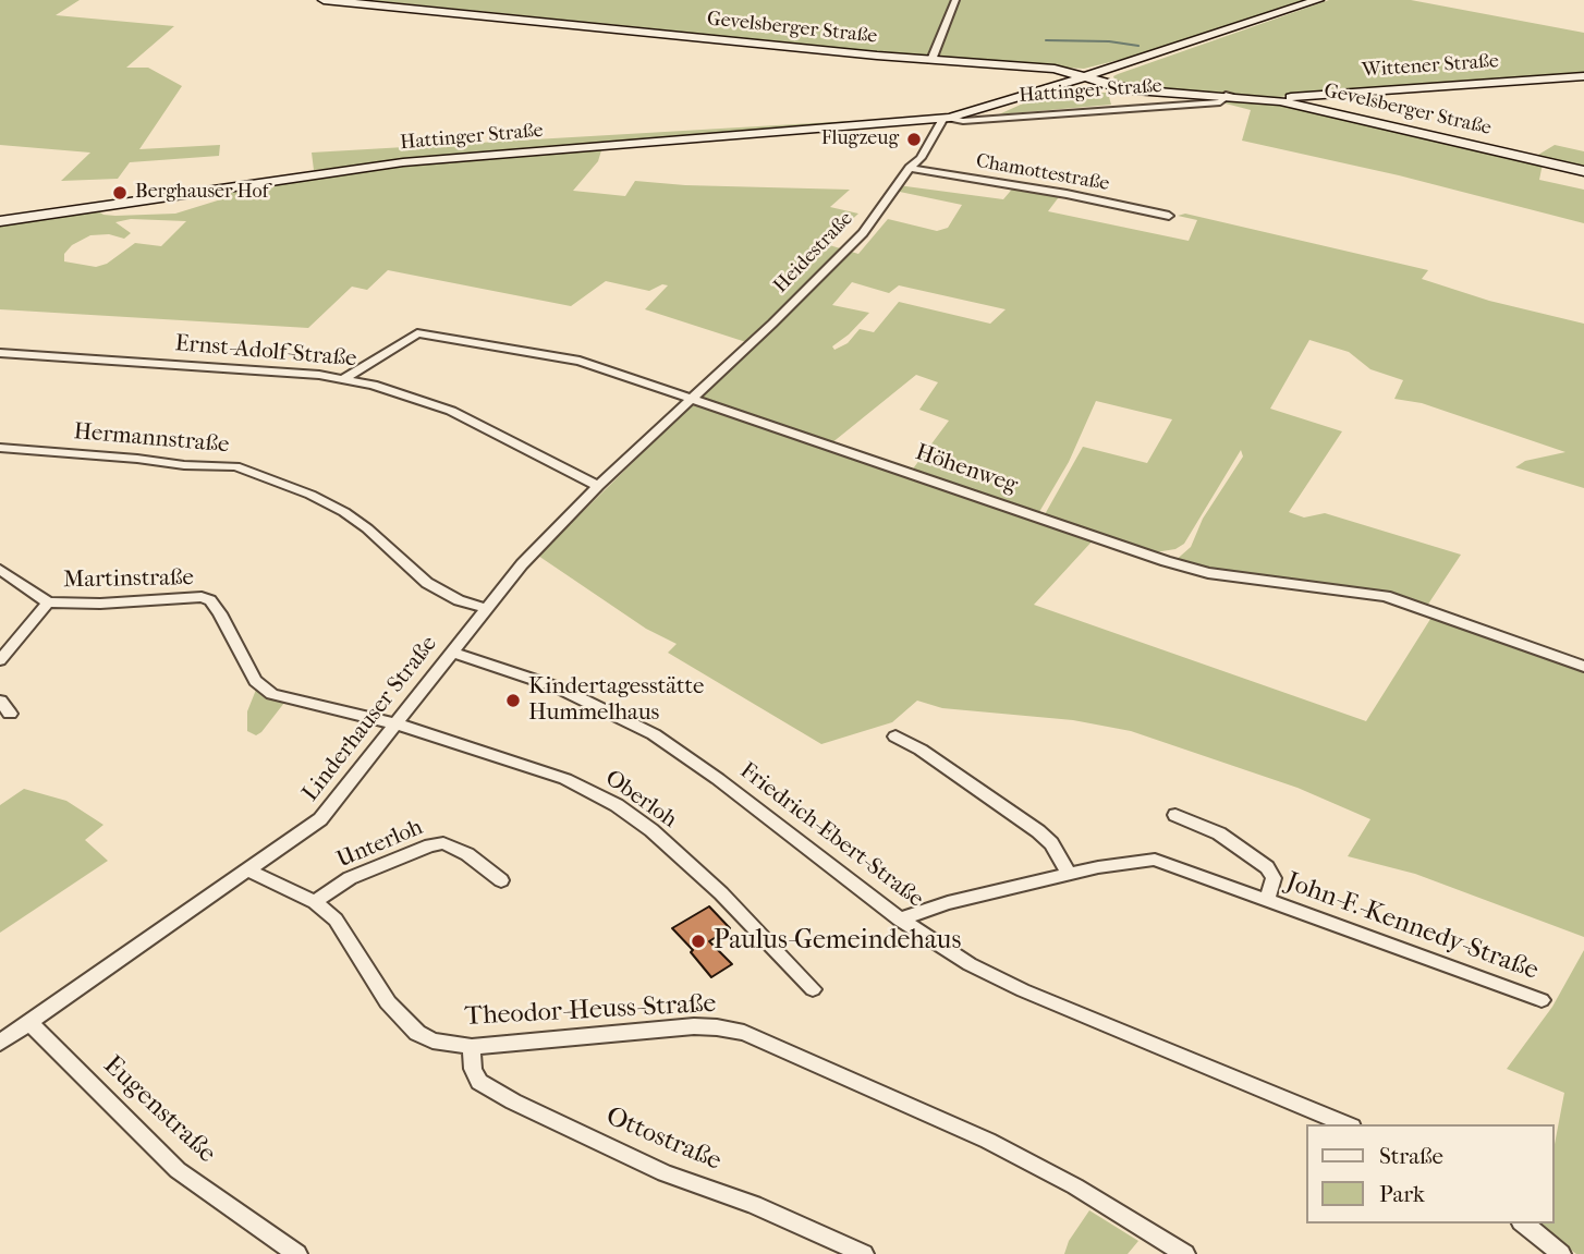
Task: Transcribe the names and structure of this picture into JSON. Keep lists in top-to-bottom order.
{
  "streets": {
    "main road": ["Gevelsberger Straße", "Wittener Straße", "Hattinger Straße"],
    "street": [
      "Chamottestraße",
      "Heidestraße",
      "Ernst-Adolf-Straße",
      "Hermannstraße",
      "Höhenweg",
      "Martinstraße",
      "Linderhauser Straße",
      "Oberloh",
      "Friedrich-Ebert-Straße",
      "Unterloh",
      "John-F.-Kennedy-Straße",
      "Theodor-Heuss-Straße",
      "Eugenstraße",
      "Ottostraße"
    ]
  },
  "crossings": [
    ["Gevelsberger Straße", "Wittener Straße"],
    ["Gevelsberger Straße", "Hattinger Straße"],
    ["Hattinger Straße", "Heidestraße"],
    ["Chamottestraße", "Heidestraße"],
    ["Heidestraße", "Höhenweg"],
    ["Heidestraße", "Linderhauser Straße"],
    ["Ernst-Adolf-Straße", "Höhenweg"],
    ["Ernst-Adolf-Straße", "Linderhauser Straße"],
    ["Hermannstraße", "Linderhauser Straße"],
    ["Höhenweg", "Linderhauser Straße"],
    ["Martinstraße", "Linderhauser Straße"],
    ["Martinstraße", "Oberloh"],
    ["Linderhauser Straße", "Oberloh"],
    ["Linderhauser Straße", "Friedrich-Ebert-Straße"],
    ["Linderhauser Straße", "Theodor-Heuss-Straße"],
    ["Linderhauser Straße", "Eugenstraße"],
    ["Friedrich-Ebert-Straße", "John-F.-Kennedy-Straße"],
    ["Unterloh", "Theodor-Heuss-Straße"],
    ["Theodor-Heuss-Straße", "Ottostraße"]
  ],
  "places": [
    "Flugzeug",
    "Berghauser Hof",
    "Kindertagesstätte Hummelhaus",
    "Paulus-Gemeindehaus"
  ],
  "legend": ["Straße", "Park"]
}
